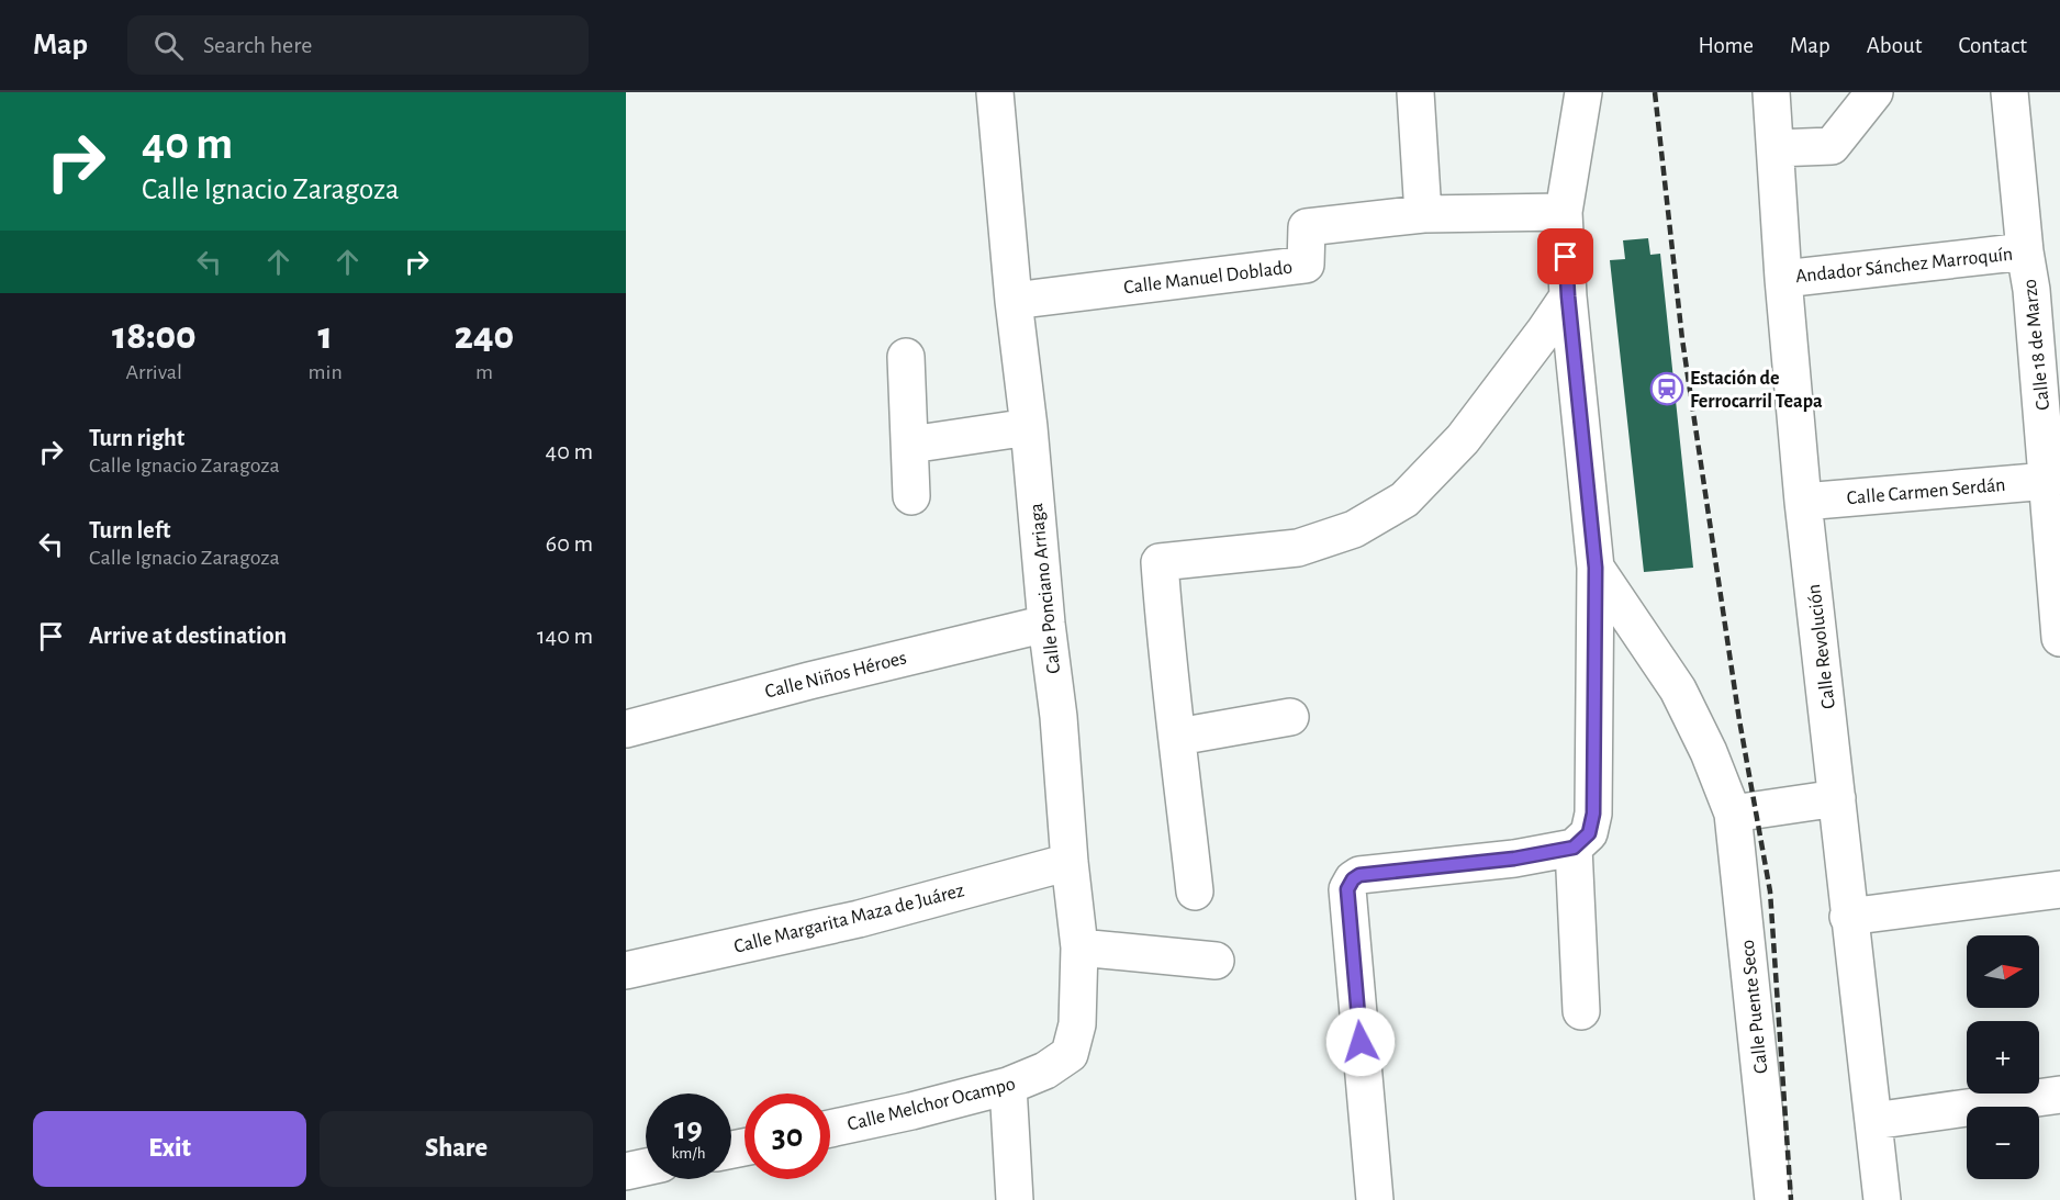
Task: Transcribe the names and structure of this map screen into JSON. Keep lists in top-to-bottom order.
{
  "streets": {
    "street": [
      "Andador Sánchez Marroquín",
      "Calle Manuel Doblado",
      "Calle 18 de Marzo",
      "Calle Carmen Serdán",
      "Calle Ponciano Arriaga",
      "Calle Revolución",
      "Calle Niños Héroes",
      "Calle Margarita Maza de Juárez",
      "Calle Puente Seco",
      "Calle Melchor Ocampo"
    ]
  },
  "crossings": [
    ["Andador Sánchez Marroquín", "Calle 18 de Marzo"],
    ["Andador Sánchez Marroquín", "Calle Revolución"],
    ["Calle Manuel Doblado", "Calle Ponciano Arriaga"],
    ["Calle 18 de Marzo", "Calle Carmen Serdán"],
    ["Calle Carmen Serdán", "Calle Revolución"],
    ["Calle Ponciano Arriaga", "Calle Niños Héroes"],
    ["Calle Ponciano Arriaga", "Calle Margarita Maza de Juárez"],
    ["Calle Ponciano Arriaga", "Calle Melchor Ocampo"]
  ],
  "places": {
    "station": ["Estación de Ferrocarril Teapa"]
  },
  "north": "right",
  "page": {
    "header": "Map",
    "search": "Search here",
    "nav": [
      "Home",
      "Map",
      "About",
      "Contact"
    ],
    "turn": ["40 m", "Calle Ignacio Zaragoza"],
    "eta": [
      "18:00",
      "Arrival",
      "1",
      "min",
      "240",
      "m"
    ],
    "list": [
      {
        "name": "Turn right",
        "note": "Calle Ignacio Zaragoza",
        "value": "40 m"
      },
      {
        "name": "Turn left",
        "note": "Calle Ignacio Zaragoza",
        "value": "60 m"
      },
      {
        "name": "Arrive at destination",
        "value": "140 m"
      }
    ],
    "map_buttons": ["+", "−"],
    "speed": "19 km/h",
    "limit": "30",
    "buttons": ["Exit", "Share"]
  }
}
